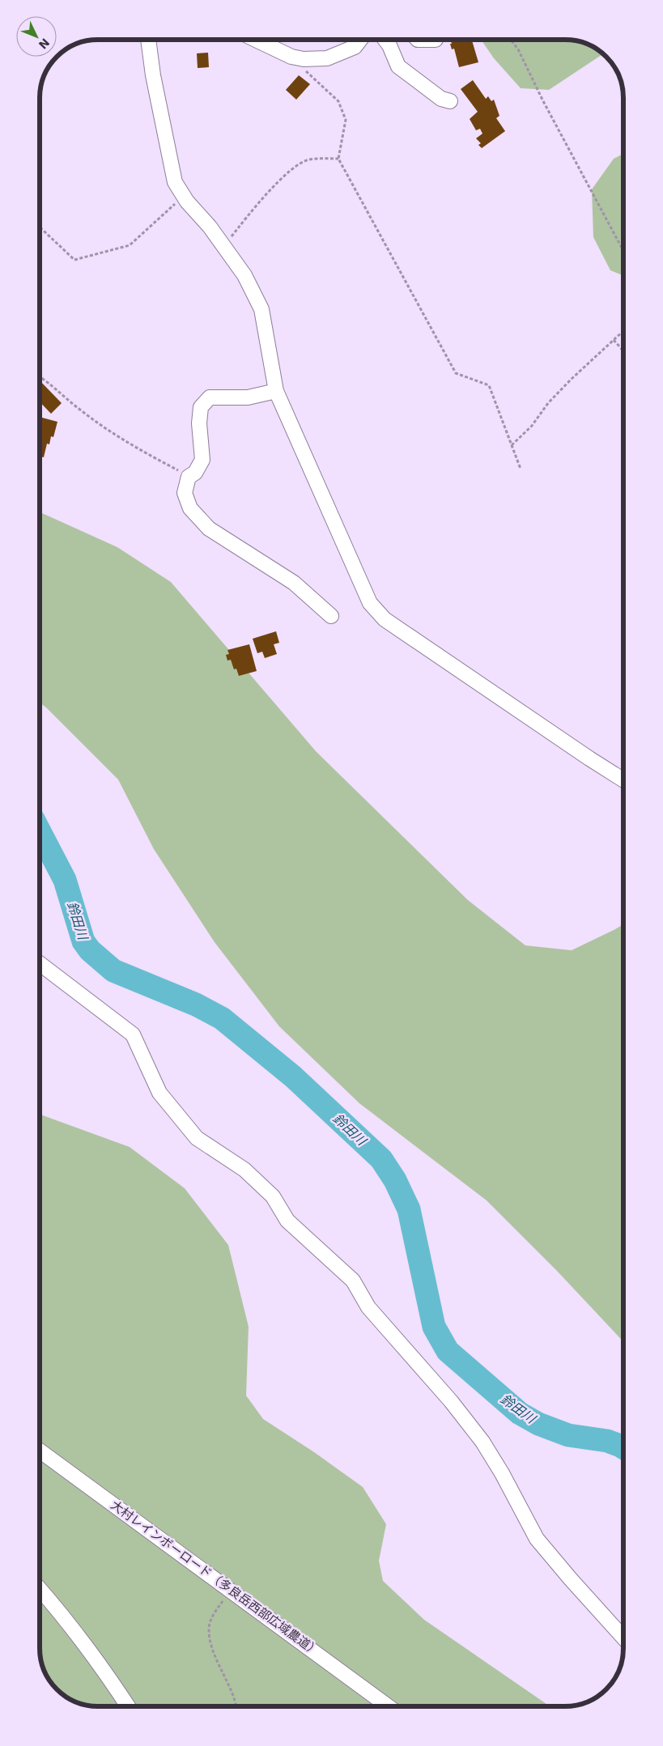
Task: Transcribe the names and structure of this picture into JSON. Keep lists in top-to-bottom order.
{
  "streets": {
    "street": ["大村レインボーロード（多良岳西部広域農道）"]
  },
  "water": ["鈴田川"],
  "north": "bottom right"
}
